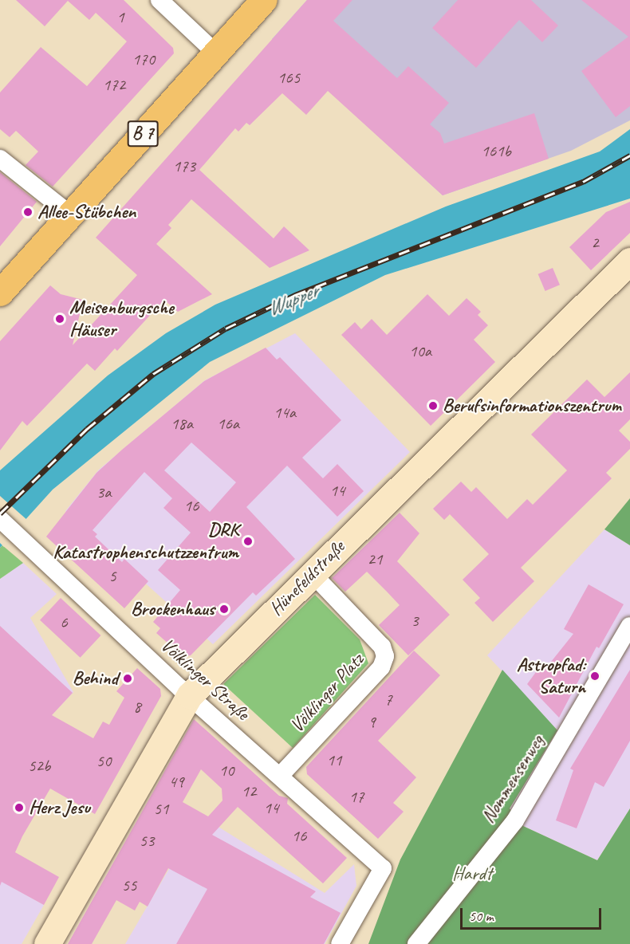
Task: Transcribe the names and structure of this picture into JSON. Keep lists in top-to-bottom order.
{
  "streets": {
    "main road": ["B 7"],
    "street": [
      "Hünefeldstraße",
      "Völklinger Straße",
      "Völklinger Platz",
      "Nommensenweg"
    ]
  },
  "crossings": [
    ["Hünefeldstraße", "Völklinger Straße"],
    ["Hünefeldstraße", "Völklinger Platz"],
    ["Völklinger Straße", "Völklinger Platz"]
  ],
  "water": ["Wupper"],
  "parks": ["Hardt"],
  "places": [
    "Allee-Stübchen",
    "Meisenburgsche Häuser",
    "Berufsinformationszentrum",
    "DRK Katastrophenschutzzentrum",
    "Brockenhaus",
    "Astropfad: Saturn",
    "Behind",
    "Herz Jesu"
  ],
  "house_numbers": [
    "1",
    "170",
    "165",
    "172",
    "161b",
    "173",
    "2",
    "10a",
    "14a",
    "18a",
    "16a",
    "14",
    "3a",
    "16",
    "21",
    "5",
    "3",
    "6",
    "7",
    "8",
    "9",
    "11",
    "50",
    "52b",
    "10",
    "49",
    "12",
    "17",
    "14",
    "51",
    "16",
    "53",
    "55"
  ],
  "scale_bar": "50 m"
}
